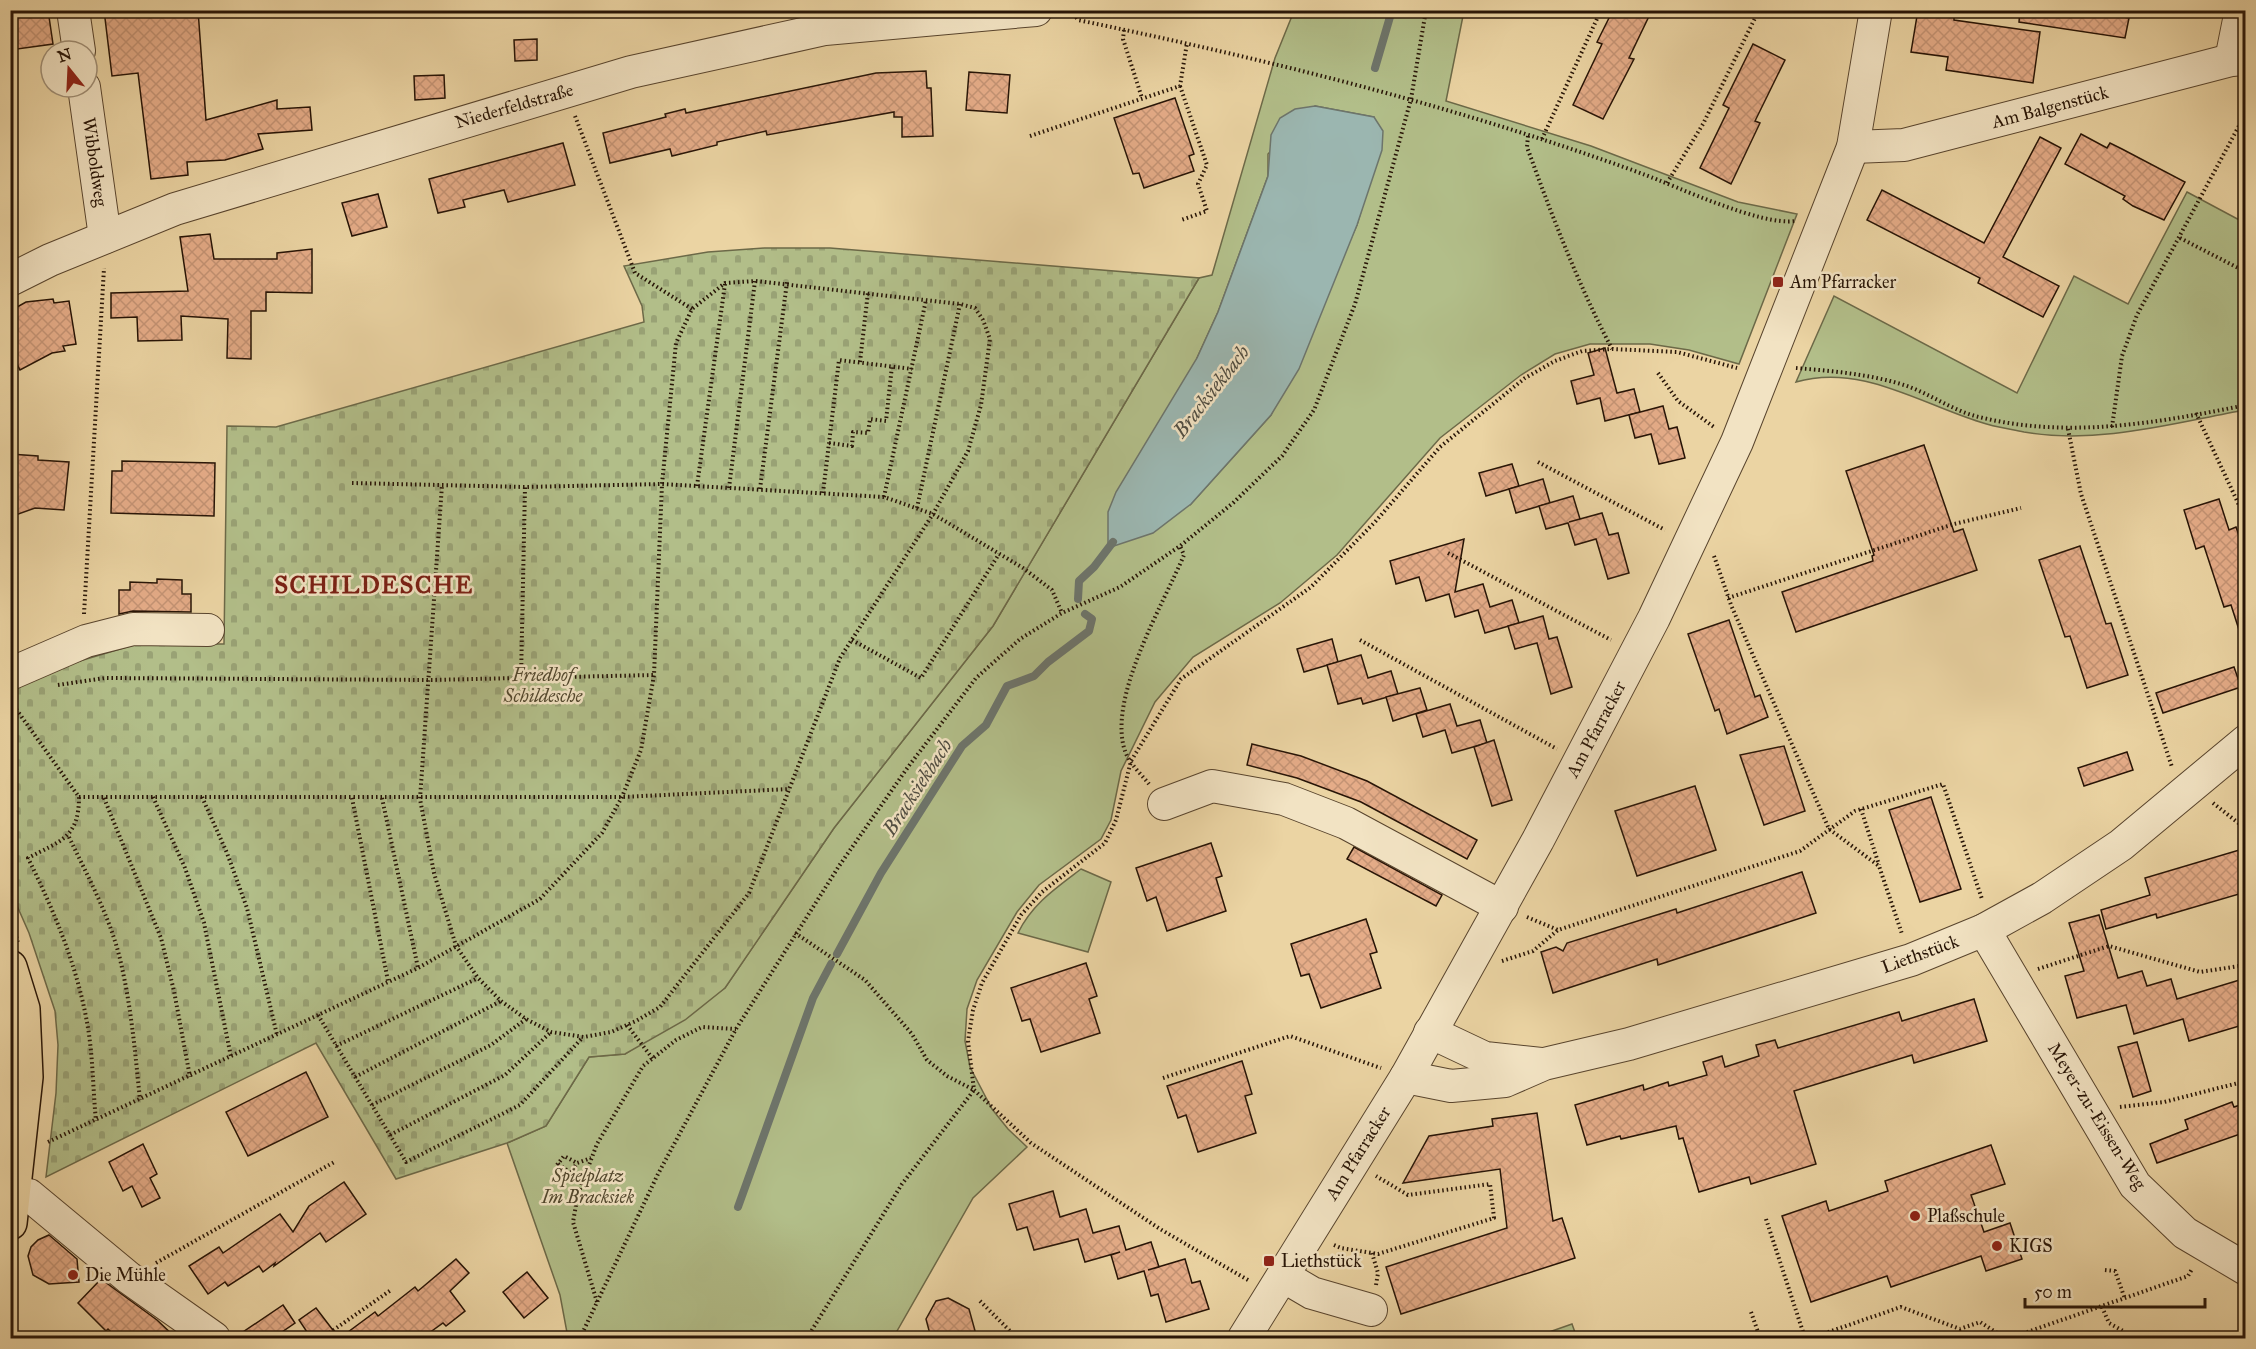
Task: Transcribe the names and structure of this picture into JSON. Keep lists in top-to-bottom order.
{
  "streets": {
    "street": [
      "Niederfeldstraße",
      "Am Balgenstück",
      "Wibboldweg",
      "Am Pfarracker",
      "Liethstück",
      "Meyer-zu-Eissen-Weg"
    ]
  },
  "crossings": [
    ["Niederfeldstraße", "Wibboldweg"],
    ["Am Balgenstück", "Am Pfarracker"],
    ["Am Pfarracker", "Liethstück"],
    ["Liethstück", "Meyer-zu-Eissen-Weg"]
  ],
  "districts": ["SCHILDESCHE"],
  "water": ["Bracksiekbach"],
  "parks": ["Friedhof Schildesche", "Spielplatz Im Bracksiek"],
  "places": {
    "transit": ["Am Pfarracker", "Liethstück"],
    "other": ["Plaßschule", "KIGS", "Die Mühle"]
  },
  "scale_bar": "50 m",
  "north": "top"
}
